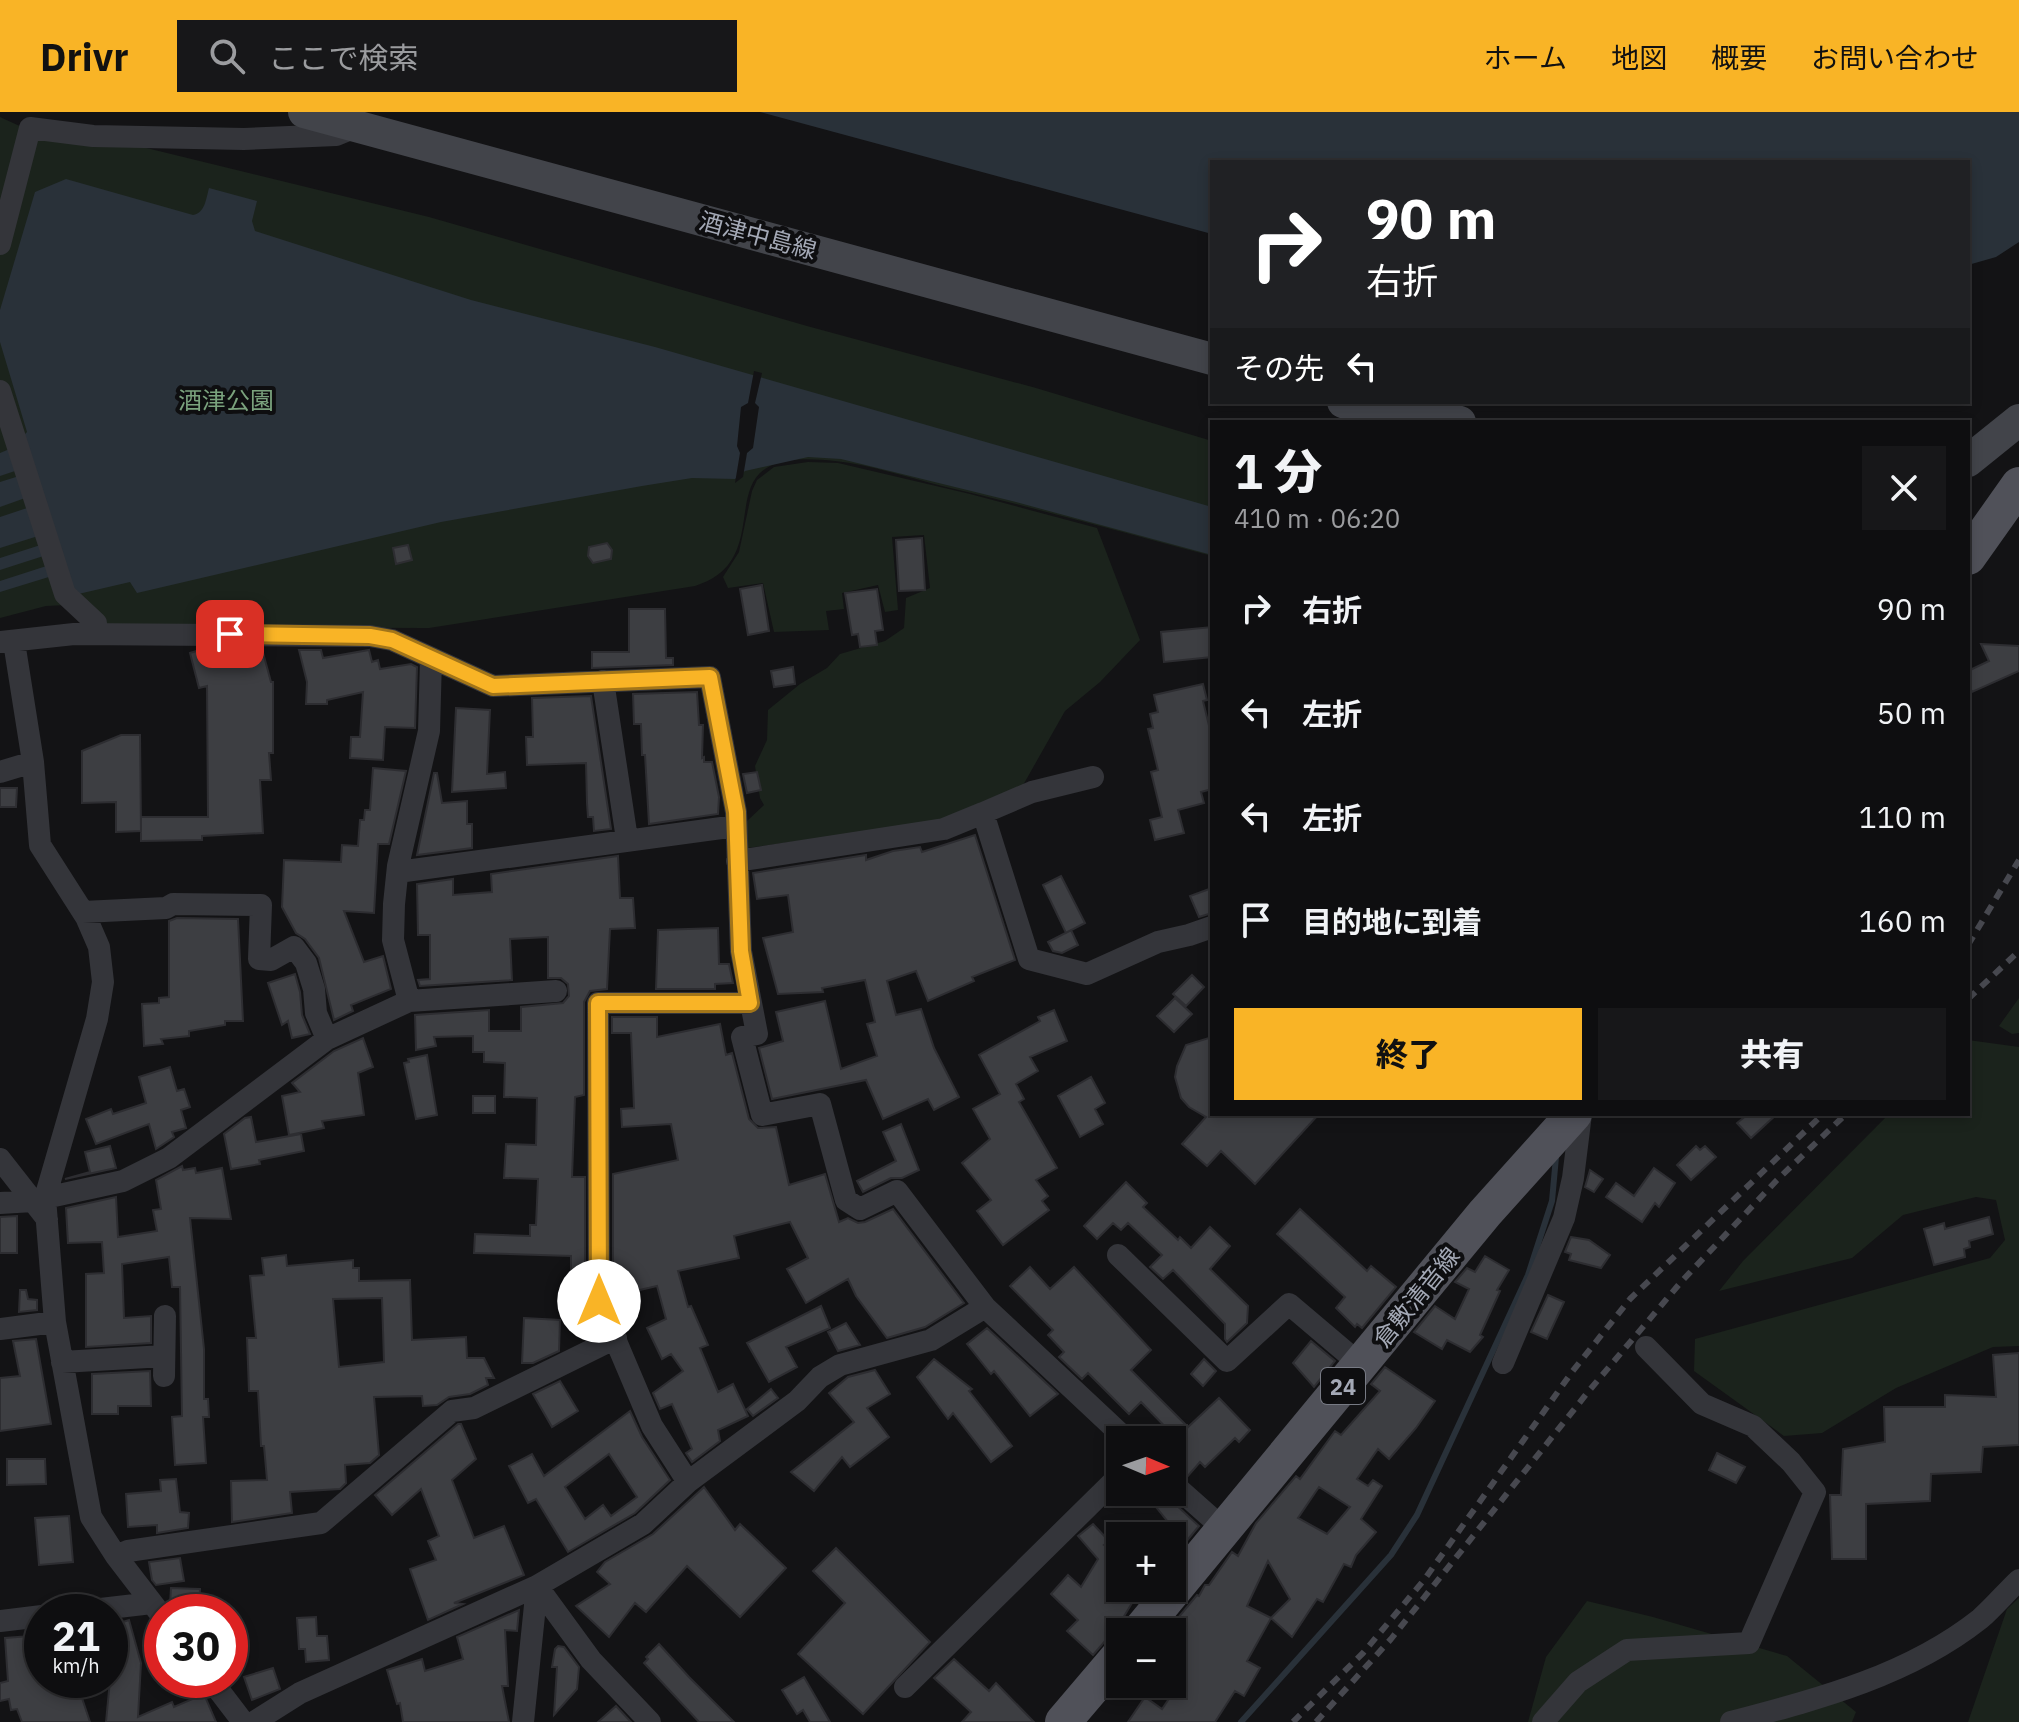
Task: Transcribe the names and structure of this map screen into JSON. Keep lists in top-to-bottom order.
{
  "streets": {
    "main road": ["酒津中島線", "倉敷清音線", "24"]
  },
  "parks": ["酒津公園"],
  "north": "right",
  "page": {
    "header": "Drivr",
    "search": "ここで検索",
    "nav": [
      "ホーム",
      "地図",
      "概要",
      "お問い合わせ"
    ],
    "turn": ["90 m", "右折"],
    "then": "その先",
    "heading": ["1 分", "410 m · 06:20"],
    "list": [
      {
        "name": "右折",
        "value": "90 m"
      },
      {
        "name": "左折",
        "value": "50 m"
      },
      {
        "name": "左折",
        "value": "110 m"
      },
      {
        "name": "目的地に到着",
        "value": "160 m"
      }
    ],
    "buttons": ["終了", "共有"],
    "map_buttons": ["+", "−"],
    "speed": "21 km/h",
    "limit": "30"
  }
}
